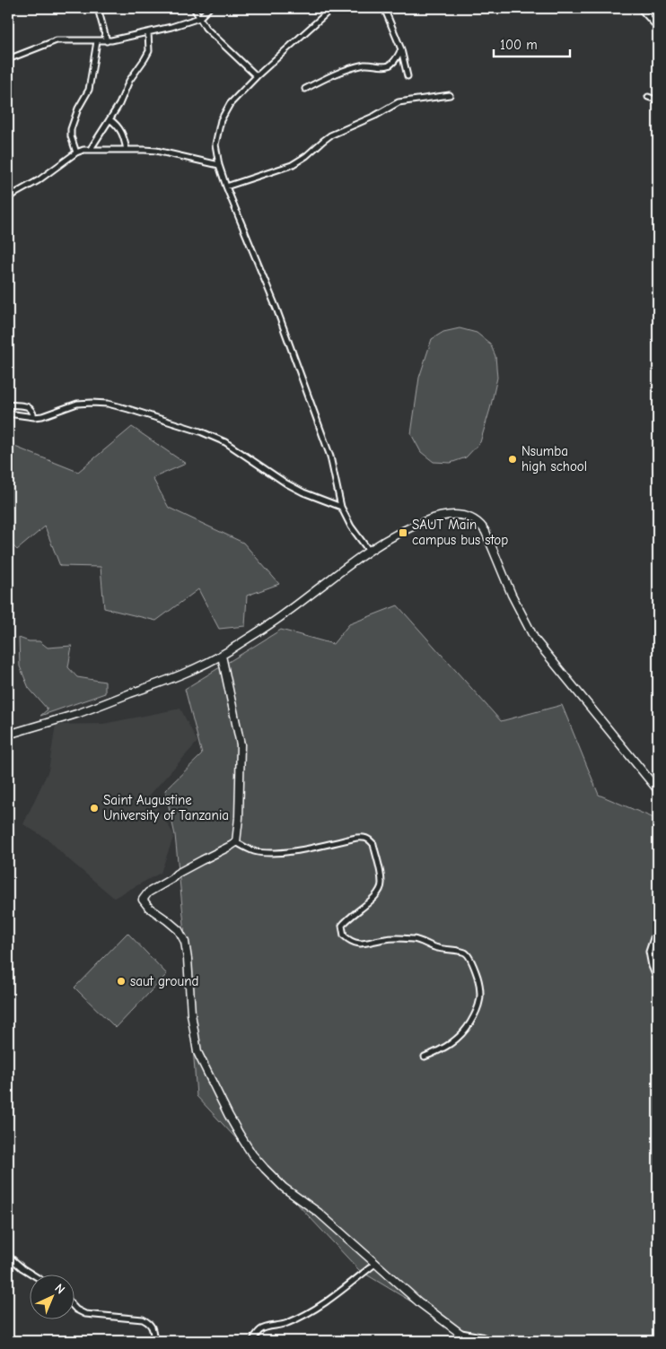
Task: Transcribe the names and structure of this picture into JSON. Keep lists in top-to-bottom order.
{
  "places": {
    "other": ["Nsumba high school", "Saint Augustine University of Tanzania", "saut ground"],
    "transit": ["SAUT Main campus bus stop"]
  },
  "scale_bar": "100 m",
  "north": "top right"
}
